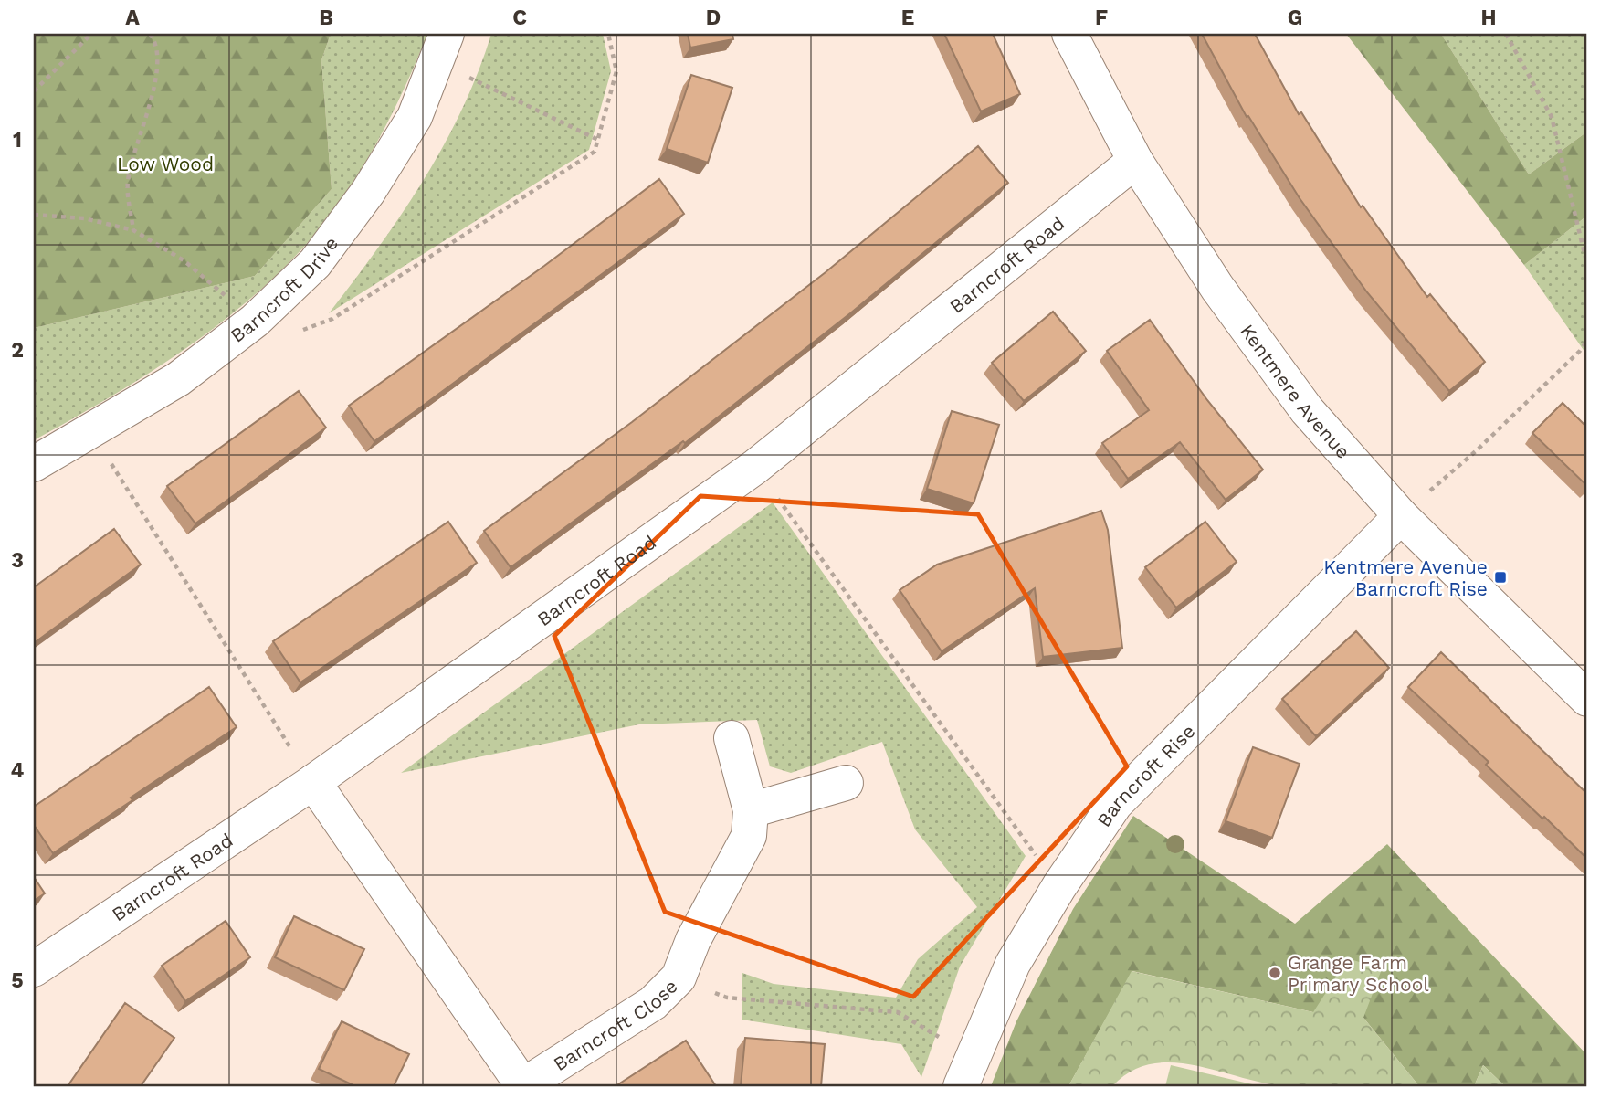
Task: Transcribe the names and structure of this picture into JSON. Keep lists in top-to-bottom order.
{
  "streets": {
    "street": [
      "Barncroft Road",
      "Barncroft Drive",
      "Kentmere Avenue",
      "Barncroft Rise",
      "Barncroft Close"
    ]
  },
  "crossings": [
    ["Barncroft Road", "Kentmere Avenue"],
    ["Barncroft Road", "Barncroft Close"],
    ["Kentmere Avenue", "Barncroft Rise"]
  ],
  "parks": ["Low Wood"],
  "places": {
    "transit": ["Kentmere Avenue Barncroft Rise"],
    "other": ["Grange Farm Primary School"]
  },
  "grid": {
    "columns": [
      "A",
      "B",
      "C",
      "D",
      "E",
      "F",
      "G",
      "H"
    ],
    "rows": [
      "1",
      "2",
      "3",
      "4",
      "5"
    ]
  }
}
